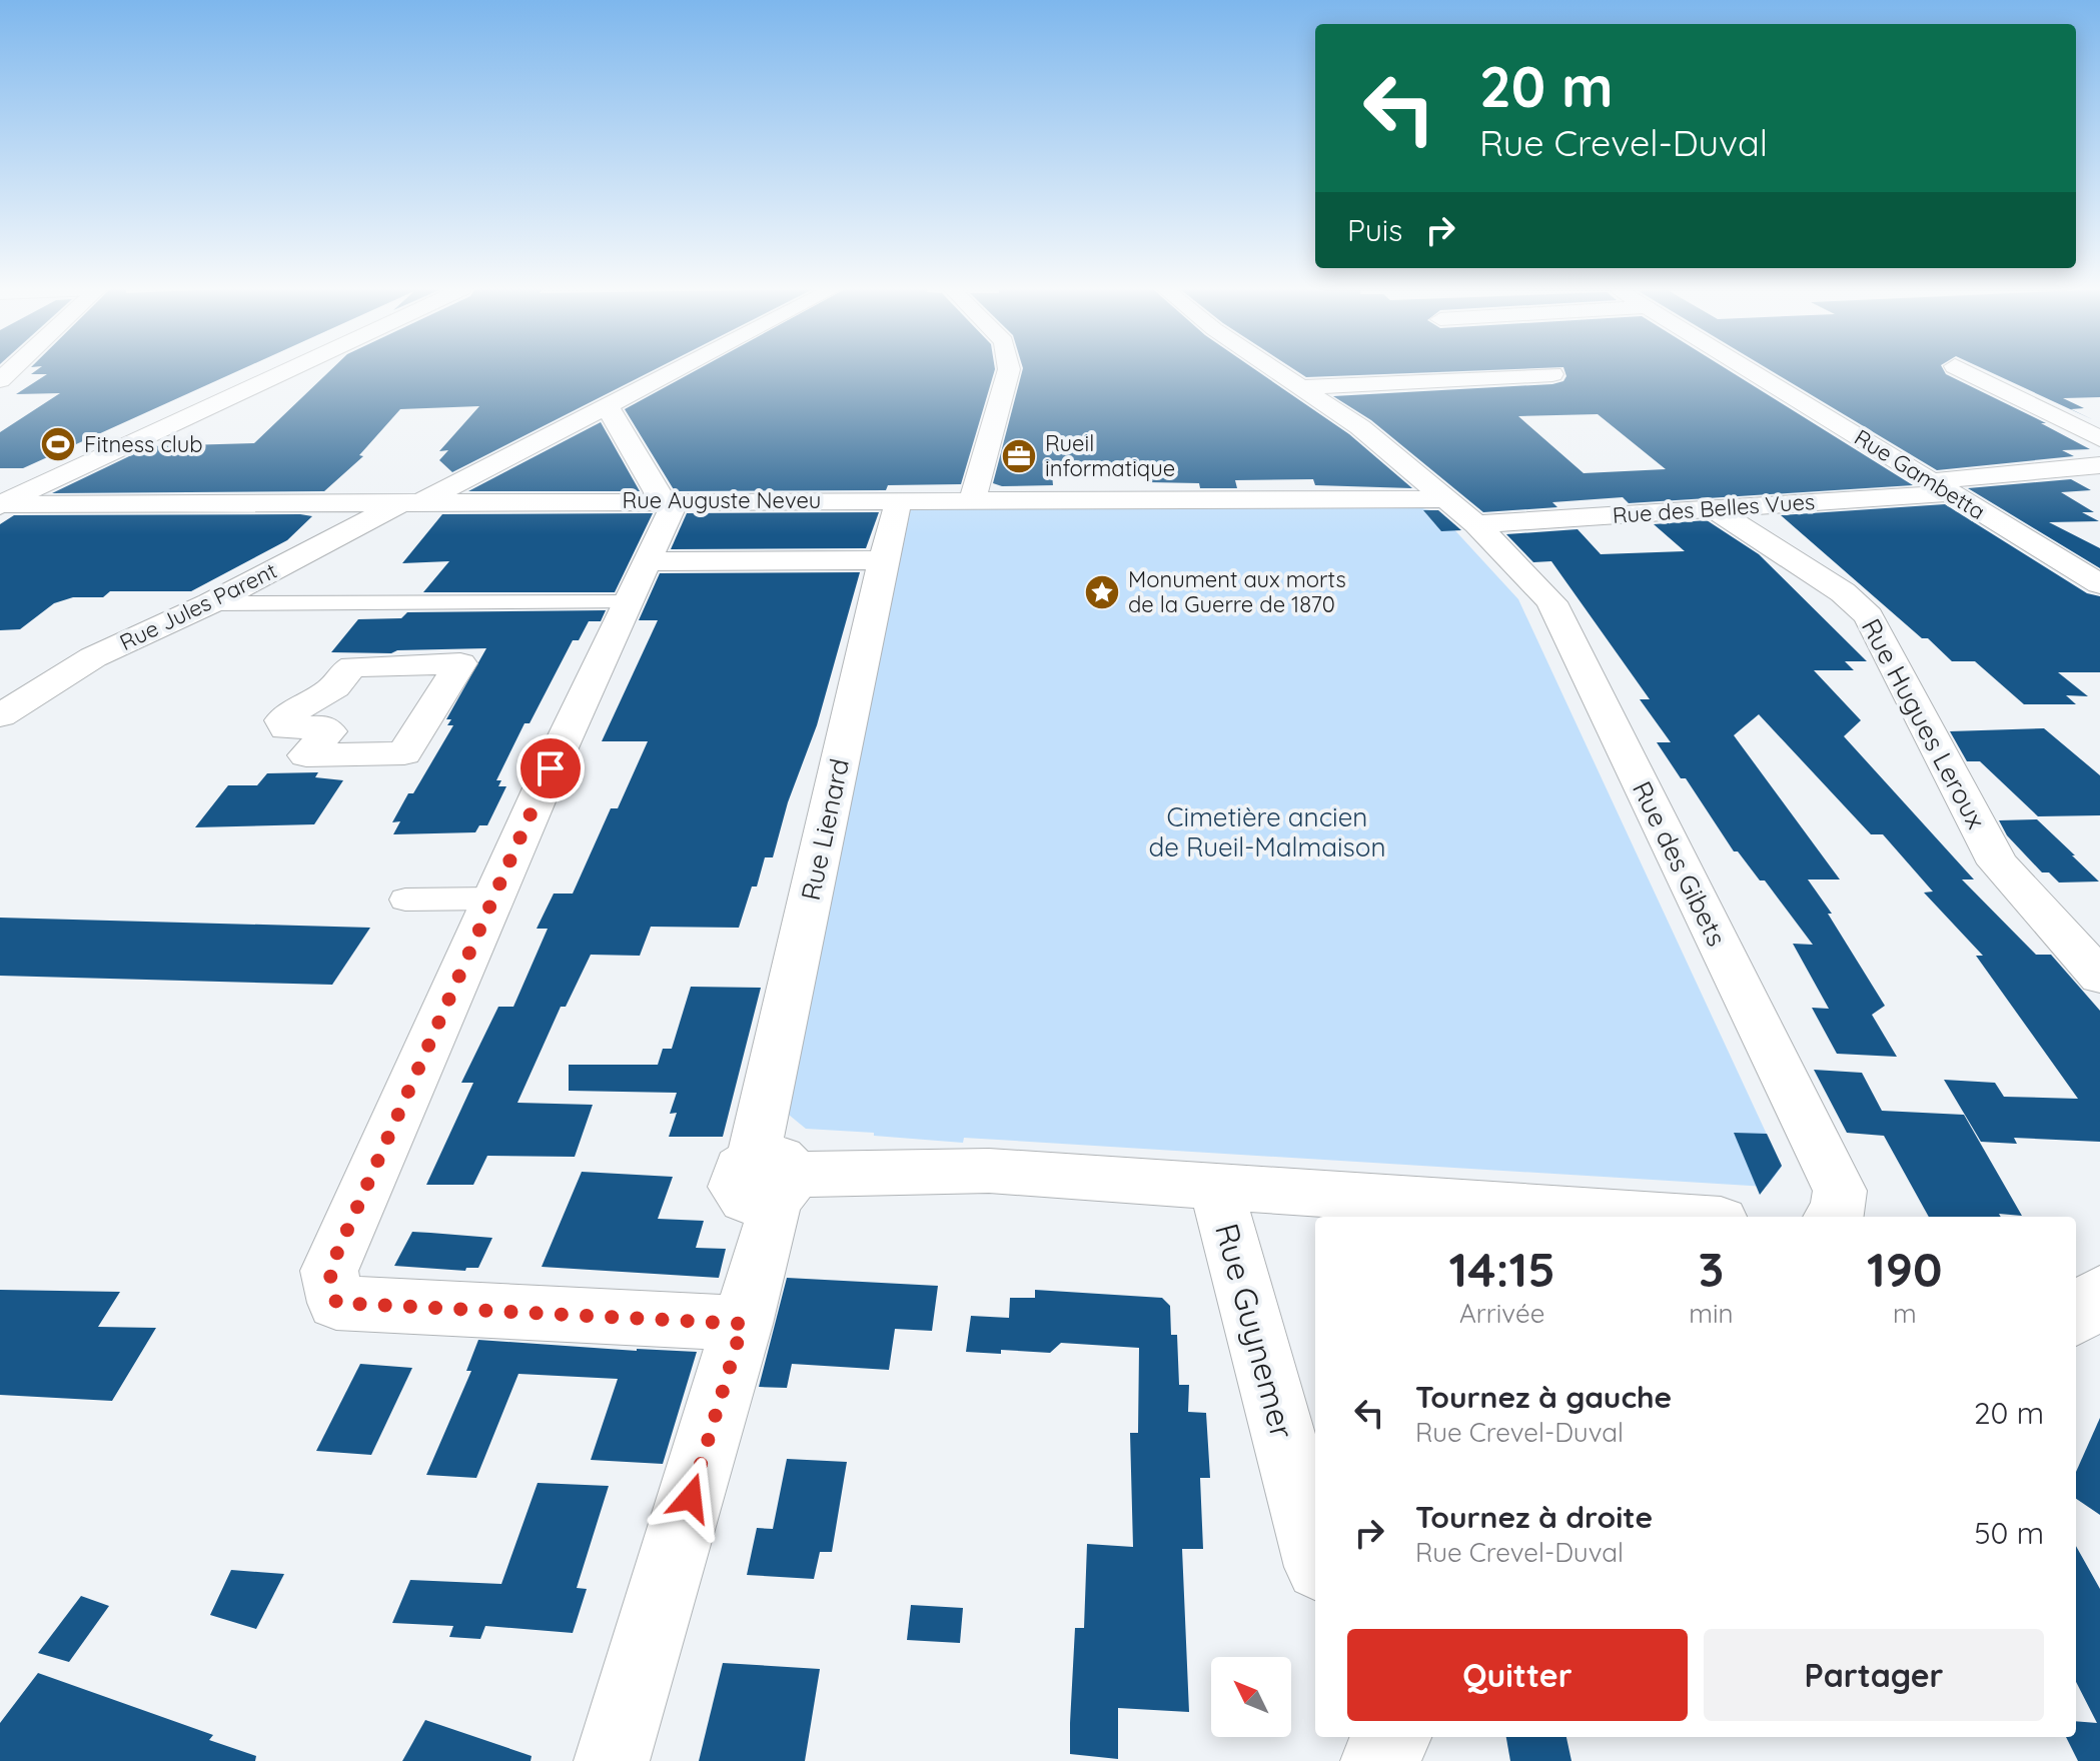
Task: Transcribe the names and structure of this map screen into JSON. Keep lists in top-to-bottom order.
{
  "streets": {
    "street": [
      "Rue Gambetta",
      "Rue Auguste Neveu",
      "Rue des Belles Vues",
      "Rue Jules Parent",
      "Rue Hugues Leroux",
      "Rue Lienard",
      "Rue des Gibets",
      "Rue Guynemer"
    ]
  },
  "crossings": [
    ["Rue Gambetta", "Rue des Belles Vues"],
    ["Rue Auguste Neveu", "Rue Jules Parent"],
    ["Rue Auguste Neveu", "Rue Lienard"],
    ["Rue des Belles Vues", "Rue Hugues Leroux"],
    ["Rue des Belles Vues", "Rue des Gibets"]
  ],
  "parks": ["Cimetière ancien de Rueil-Malmaison"],
  "places": {
    "sports": ["Fitness club"],
    "office": ["Rueil informatique"],
    "place": ["Monument aux morts de la Guerre de 1870"]
  },
  "north": "top left",
  "page": {
    "turn": ["20 m", "Rue Crevel-Duval"],
    "then": "Puis",
    "eta": [
      "14:15",
      "Arrivée",
      "3",
      "min",
      "190",
      "m"
    ],
    "list": [
      {
        "name": "Tournez à gauche",
        "note": "Rue Crevel-Duval",
        "value": "20 m"
      },
      {
        "name": "Tournez à droite",
        "note": "Rue Crevel-Duval",
        "value": "50 m"
      }
    ],
    "buttons": ["Quitter", "Partager"]
  }
}
